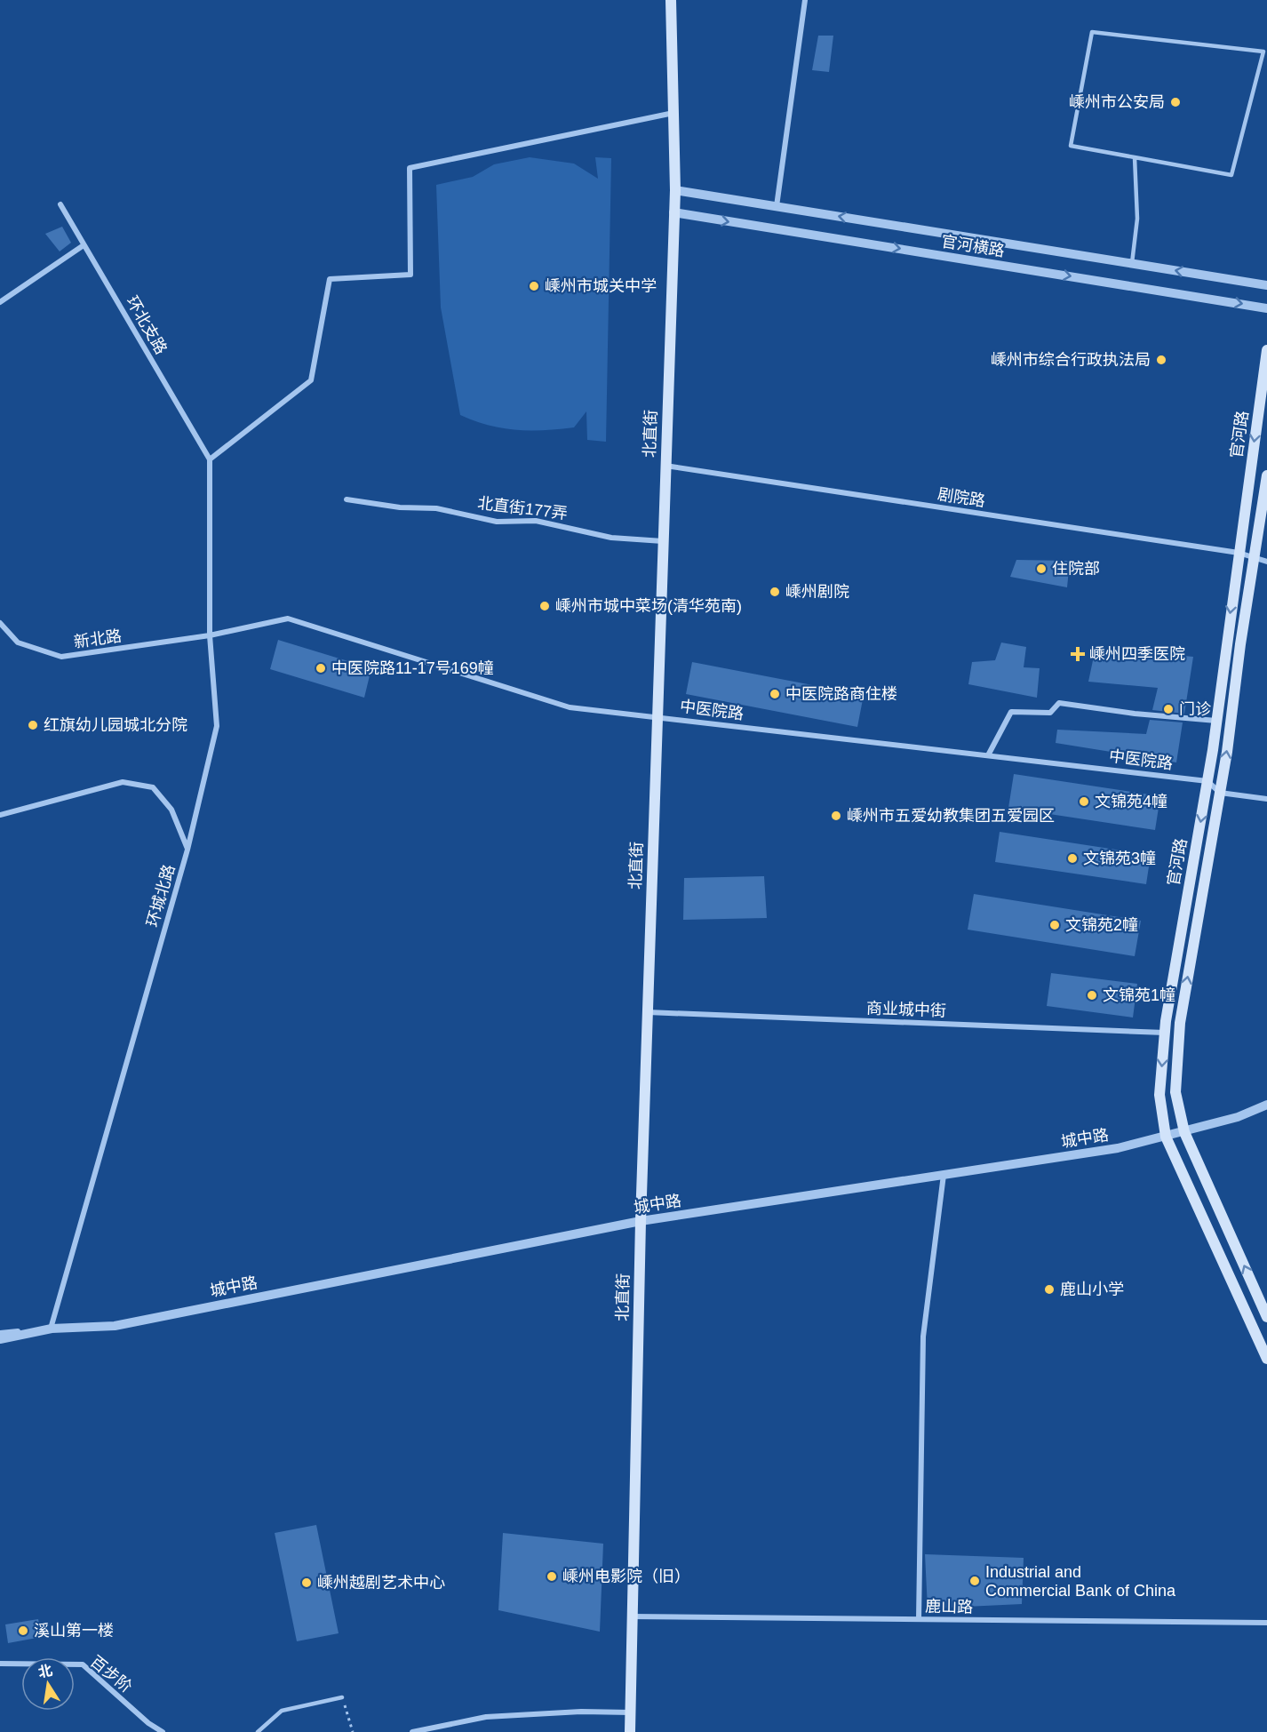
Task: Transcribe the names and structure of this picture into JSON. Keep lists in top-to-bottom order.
{
  "streets": {
    "main road": ["北直街", "官河路"],
    "street": [
      "官河横路",
      "环北支路",
      "剧院路",
      "北直街177弄",
      "新北路",
      "中医院路",
      "环城北路",
      "商业城中街",
      "城中路",
      "鹿山路",
      "百步阶"
    ]
  },
  "crossings": [
    ["官河横路", "北直街"],
    ["环北支路", "环城北路"],
    ["北直街", "剧院路"],
    ["北直街", "北直街177弄"],
    ["北直街", "中医院路"],
    ["北直街", "商业城中街"],
    ["北直街", "城中路"],
    ["北直街", "鹿山路"],
    ["官河路", "剧院路"],
    ["官河路", "中医院路"],
    ["官河路", "商业城中街"],
    ["官河路", "城中路"],
    ["新北路", "中医院路"],
    ["新北路", "环城北路"],
    ["中医院路", "环城北路"],
    ["环城北路", "城中路"]
  ],
  "places": {
    "other": [
      "嵊州市公安局",
      "嵊州市城关中学",
      "嵊州市综合行政执法局",
      "住院部",
      "嵊州剧院",
      "嵊州市城中菜场(清华苑南)",
      "中医院路11-17号169幢",
      "中医院路商住楼",
      "门诊",
      "红旗幼儿园城北分院",
      "文锦苑4幢",
      "嵊州市五爱幼教集团五爱园区",
      "文锦苑3幢",
      "文锦苑2幢",
      "文锦苑1幢",
      "鹿山小学",
      "嵊州电影院（旧）",
      "Industrial and Commercial Bank of China",
      "嵊州越剧艺术中心",
      "溪山第一楼"
    ],
    "health": ["嵊州四季医院"]
  },
  "north": "top"
}
